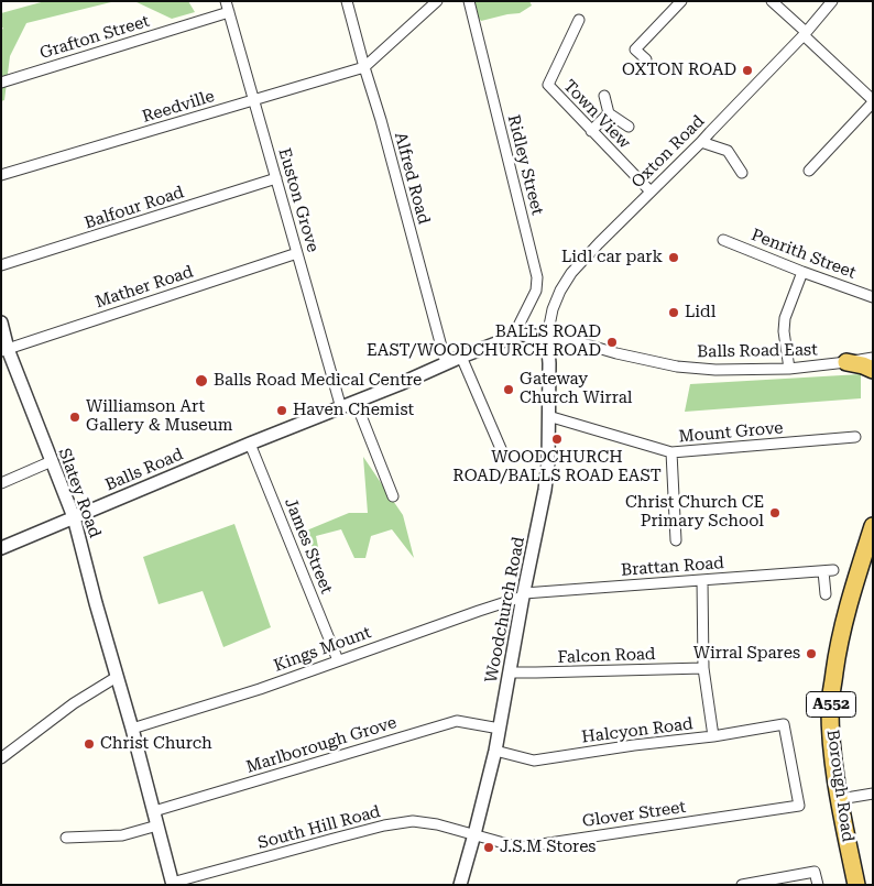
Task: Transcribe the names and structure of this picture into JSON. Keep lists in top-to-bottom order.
{
  "streets": {
    "highway": ["A552", "Borough Road"],
    "street": [
      "Grafton Street",
      "Reedville",
      "Town View",
      "Oxton Road",
      "Ridley Street",
      "Alfred Road",
      "Euston Grove",
      "Balfour Road",
      "Penrith Street",
      "Mather Road",
      "Balls Road East",
      "Mount Grove",
      "Balls Road",
      "Slatey Road",
      "James Street",
      "Brattan Road",
      "Woodchurch Road",
      "Kings Mount",
      "Falcon Road",
      "Halcyon Road",
      "Marlborough Grove",
      "Glover Street",
      "South Hill Road"
    ]
  },
  "crossings": [
    ["Grafton Street", "Euston Grove"],
    ["Reedville", "Alfred Road"],
    ["Reedville", "Euston Grove"],
    ["Town View", "Oxton Road"],
    ["Oxton Road", "Balls Road East"],
    ["Oxton Road", "Balls Road"],
    ["Oxton Road", "Woodchurch Road"],
    ["Ridley Street", "Balls Road"],
    ["Alfred Road", "Balls Road"],
    ["Euston Grove", "Balfour Road"],
    ["Euston Grove", "Mather Road"],
    ["Euston Grove", "Balls Road"],
    ["Mather Road", "Slatey Road"],
    ["Balls Road East", "Balls Road"],
    ["Balls Road East", "Woodchurch Road"],
    ["Mount Grove", "Woodchurch Road"],
    ["Balls Road", "Slatey Road"],
    ["Balls Road", "James Street"],
    ["Balls Road", "Woodchurch Road"],
    ["Slatey Road", "Kings Mount"],
    ["Slatey Road", "Marlborough Grove"],
    ["Slatey Road", "South Hill Road"],
    ["James Street", "Kings Mount"],
    ["Brattan Road", "Woodchurch Road"],
    ["Brattan Road", "Kings Mount"],
    ["Woodchurch Road", "Kings Mount"],
    ["Woodchurch Road", "Falcon Road"],
    ["Woodchurch Road", "Halcyon Road"],
    ["Woodchurch Road", "Marlborough Grove"],
    ["Woodchurch Road", "Glover Street"],
    ["Woodchurch Road", "South Hill Road"],
    ["Halcyon Road", "Glover Street"],
    ["Glover Street", "South Hill Road"]
  ],
  "places": [
    "OXTON ROAD",
    "Lidl car park",
    "Lidl",
    "BALLS ROAD EAST/WOODCHURCH ROAD",
    "Balls Road Medical Centre",
    "Gateway Church Wirral",
    "Haven Chemist",
    "Williamson Art Gallery & Museum",
    "WOODCHURCH ROAD/BALLS ROAD EAST",
    "Christ Church CE Primary School",
    "Wirral Spares",
    "Christ Church",
    "J.S.M Stores"
  ]
}
